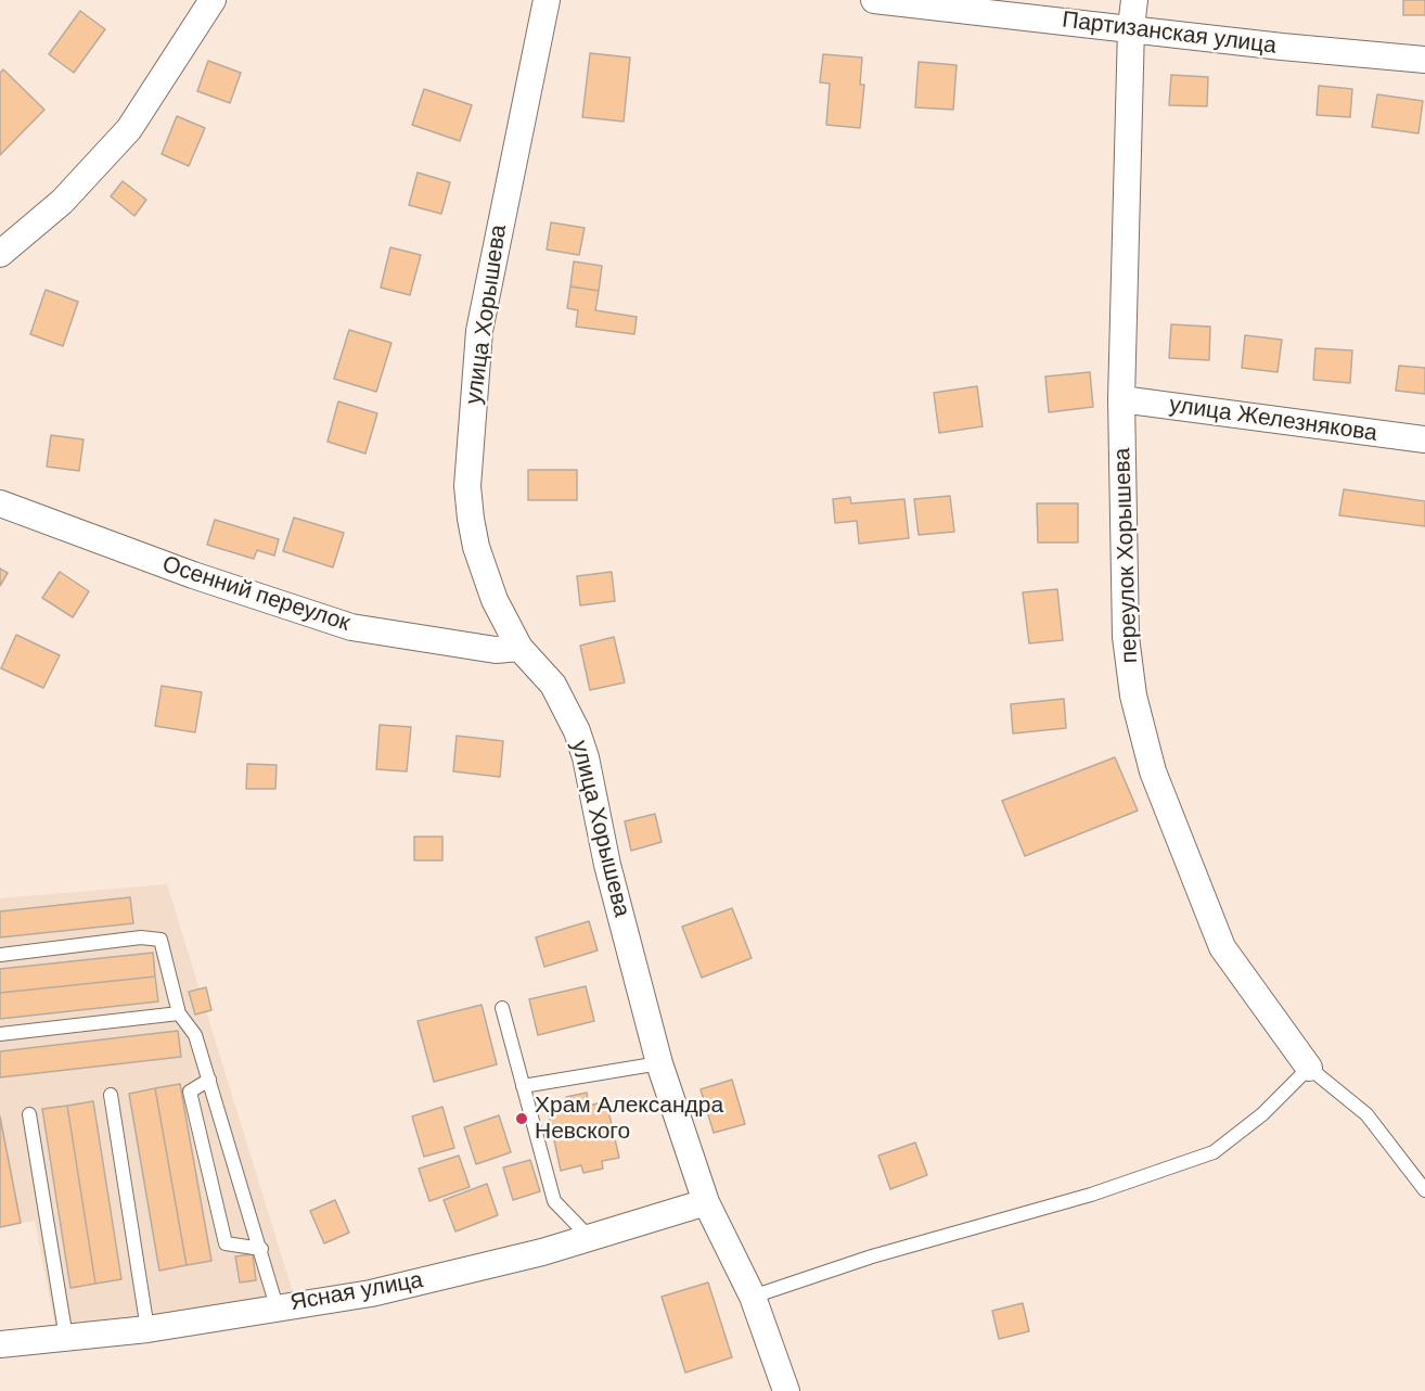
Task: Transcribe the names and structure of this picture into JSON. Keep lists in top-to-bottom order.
{
  "streets": {
    "street": [
      "Партизанская улица",
      "улица Хорышева",
      "улица Железнякова",
      "переулок Хорышева",
      "Осенний переулок",
      "Ясная улица"
    ]
  },
  "crossings": [
    ["Партизанская улица", "переулок Хорышева"],
    ["улица Хорышева", "Осенний переулок"],
    ["улица Хорышева", "Ясная улица"],
    ["улица Железнякова", "переулок Хорышева"]
  ],
  "places": ["Храм Александра Невского"]
}
